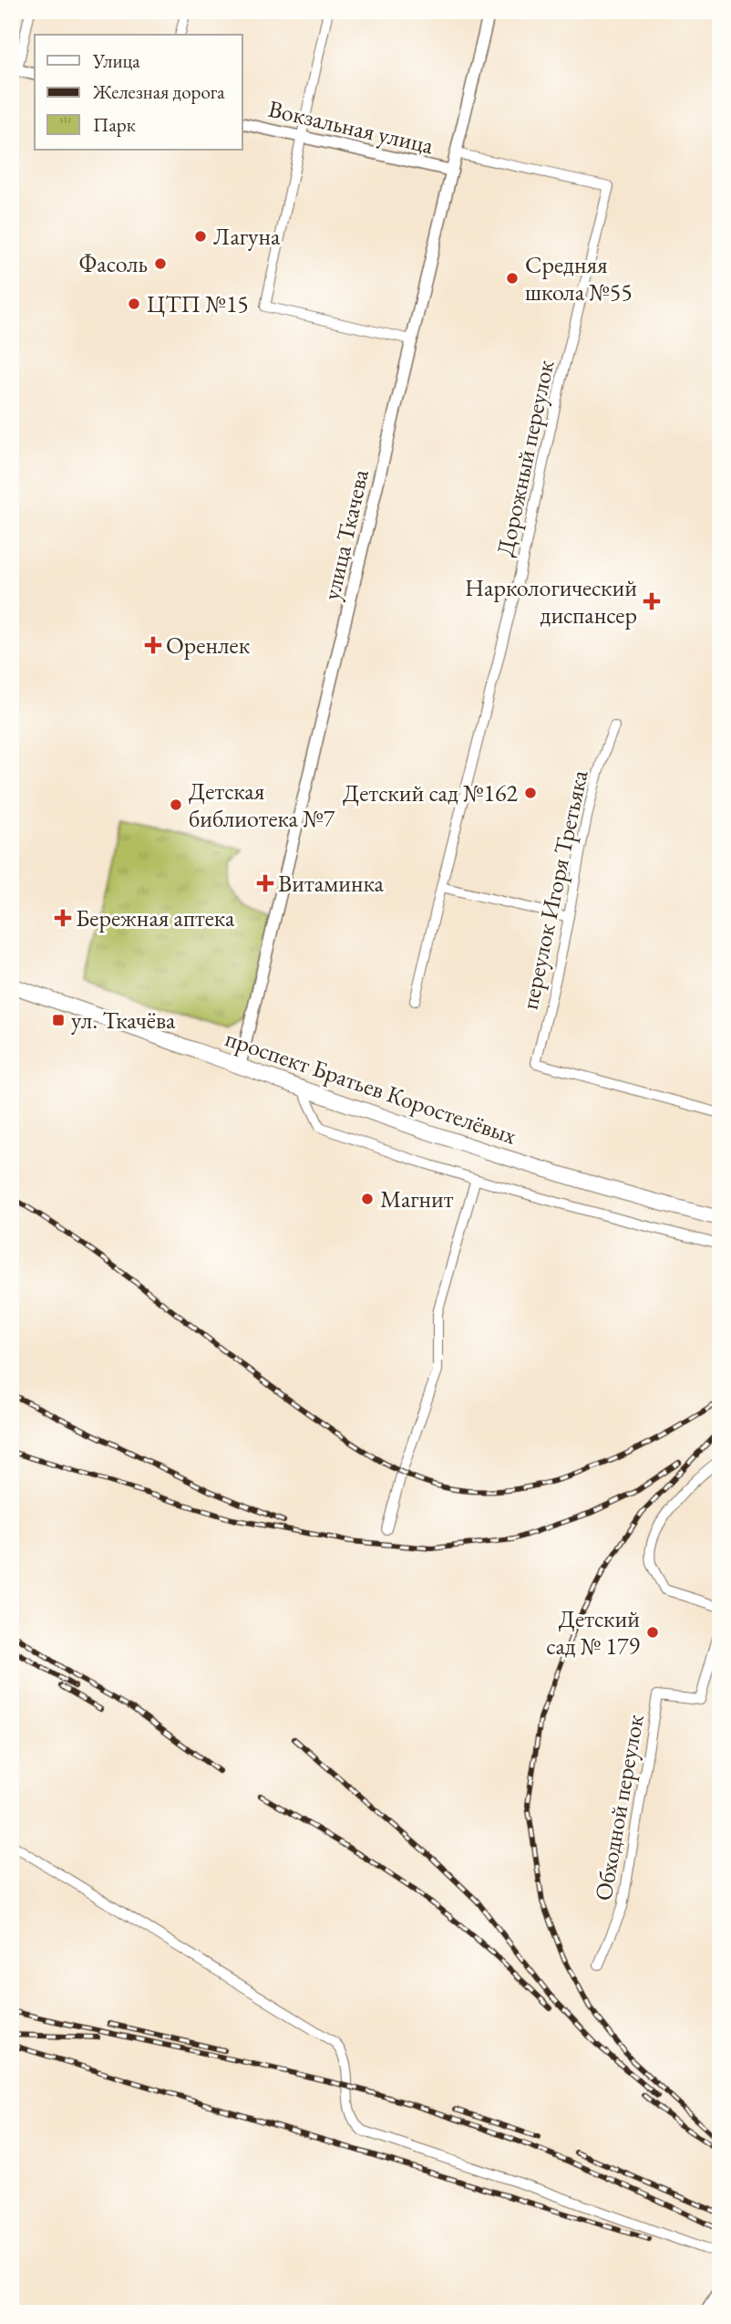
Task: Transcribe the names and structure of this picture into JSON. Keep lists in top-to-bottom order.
{
  "streets": {
    "main road": ["проспект Братьев Коростелёвых"],
    "street": [
      "Вокзальная улица",
      "Дорожный переулок",
      "улица Ткачева",
      "переулок Игоря Третьяка",
      "Обходной переулок"
    ]
  },
  "crossings": [
    ["Вокзальная улица", "улица Ткачева"],
    ["Дорожный переулок", "улица Ткачева"],
    ["улица Ткачева", "проспект Братьев Коростелёвых"]
  ],
  "places": {
    "other": [
      "Лагуна",
      "Фасоль",
      "Средняя школа №55",
      "ЦТП №15",
      "Детский сад №162",
      "Детская библиотека №7",
      "Магнит",
      "Детский сад № 179"
    ],
    "health": [
      "Наркологический диспансер",
      "Оренлек",
      "Витаминка",
      "Бережная аптека"
    ],
    "transit": ["ул. Ткачёва"]
  },
  "legend": ["Улица", "Железная дорога", "Парк"]
}
